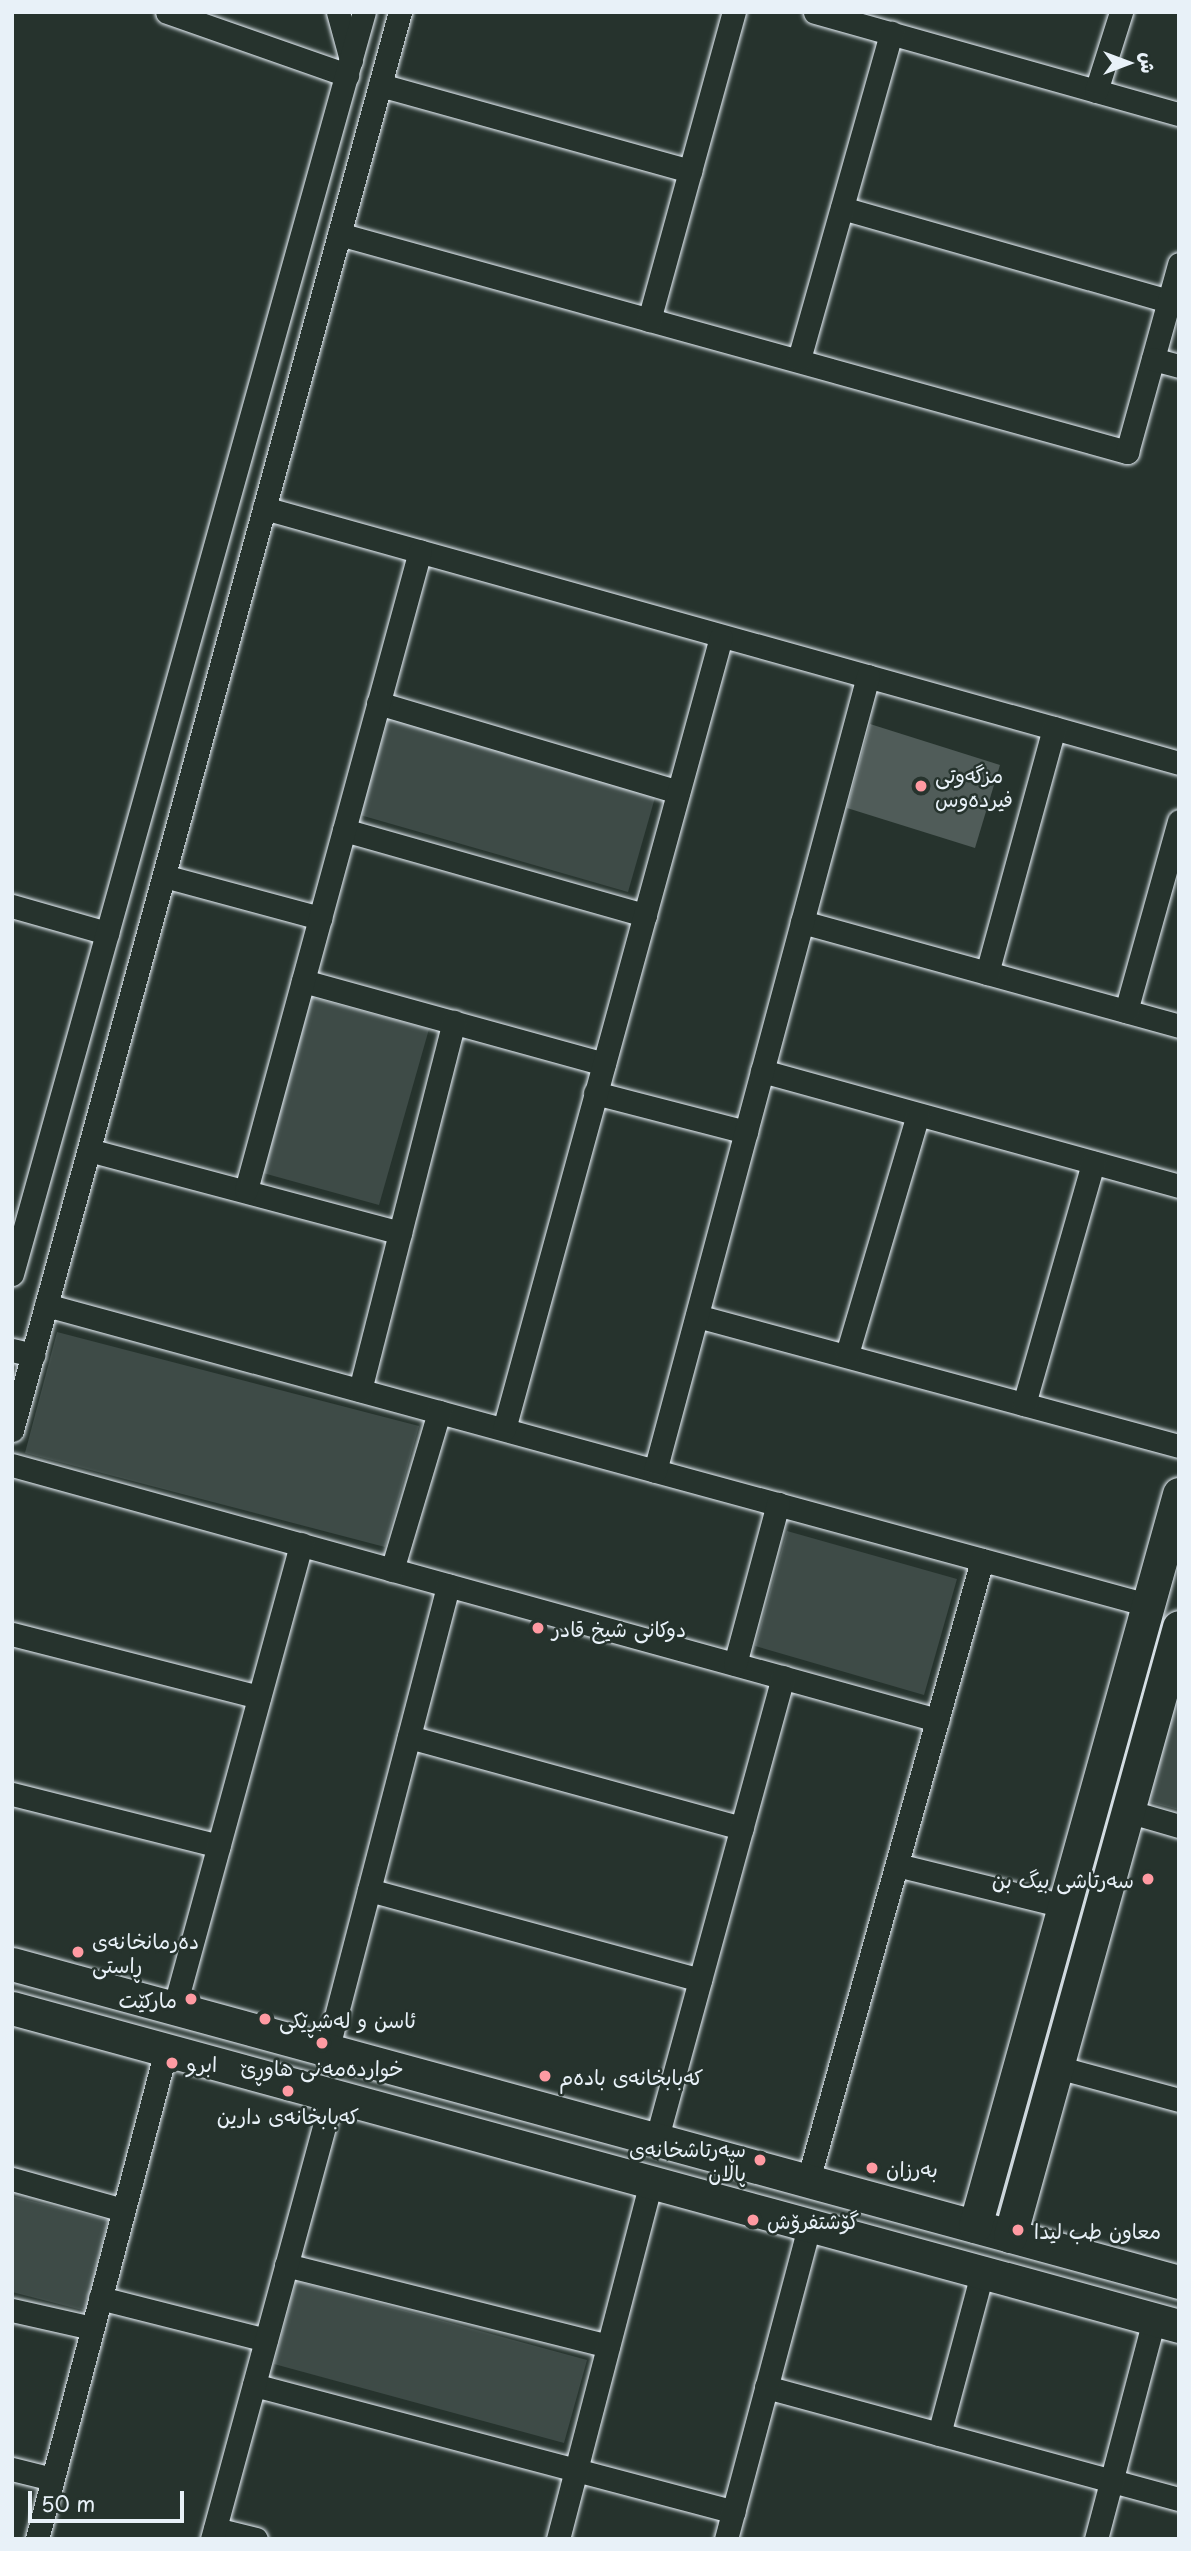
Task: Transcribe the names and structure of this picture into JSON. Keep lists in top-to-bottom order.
{
  "places": [
    "مزگە‌وتی فیردە‌وس",
    "دوکانی شیخ قادر",
    "سەرتاشی بیگ بن",
    "دەرمانخانەی ڕاستی",
    "مارکێت",
    "ئاسن و لەشڕێکی",
    "خواردەمەنی هاوڕێ",
    "ابرو",
    "کەبابخانەی بادەم",
    "کەبابخانەی دارین",
    "سەرتاشخانەی پاڵان",
    "بەرزان",
    "گۆشتفرۆش",
    "معاون طب لیدا"
  ],
  "scale_bar": "50 m",
  "north": "right"
}
